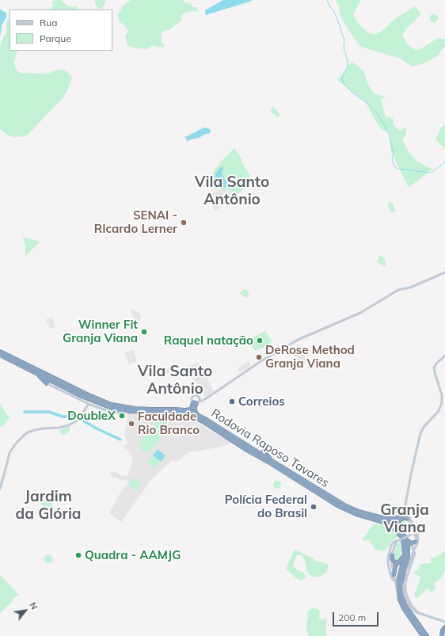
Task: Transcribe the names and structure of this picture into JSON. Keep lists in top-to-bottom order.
{
  "streets": {
    "highway": ["Rodovia Raposo Tavares"]
  },
  "districts": [
    "Vila Santo Antônio",
    "Vila Santo Antônio",
    "Jardim da Glória",
    "Granja Viana"
  ],
  "places": [
    "SENAI - RIcardo Lerner",
    "Winner Fit Granja Viana",
    "Raquel natação",
    "DeRose Method Granja Viana",
    "Correios",
    "DoubleX",
    "Faculdade Rio Branco",
    "Polícia Federal do Brasil",
    "Quadra - AAMJG"
  ],
  "legend": ["Rua", "Parque"],
  "scale_bar": "200 m",
  "north": "top right"
}
